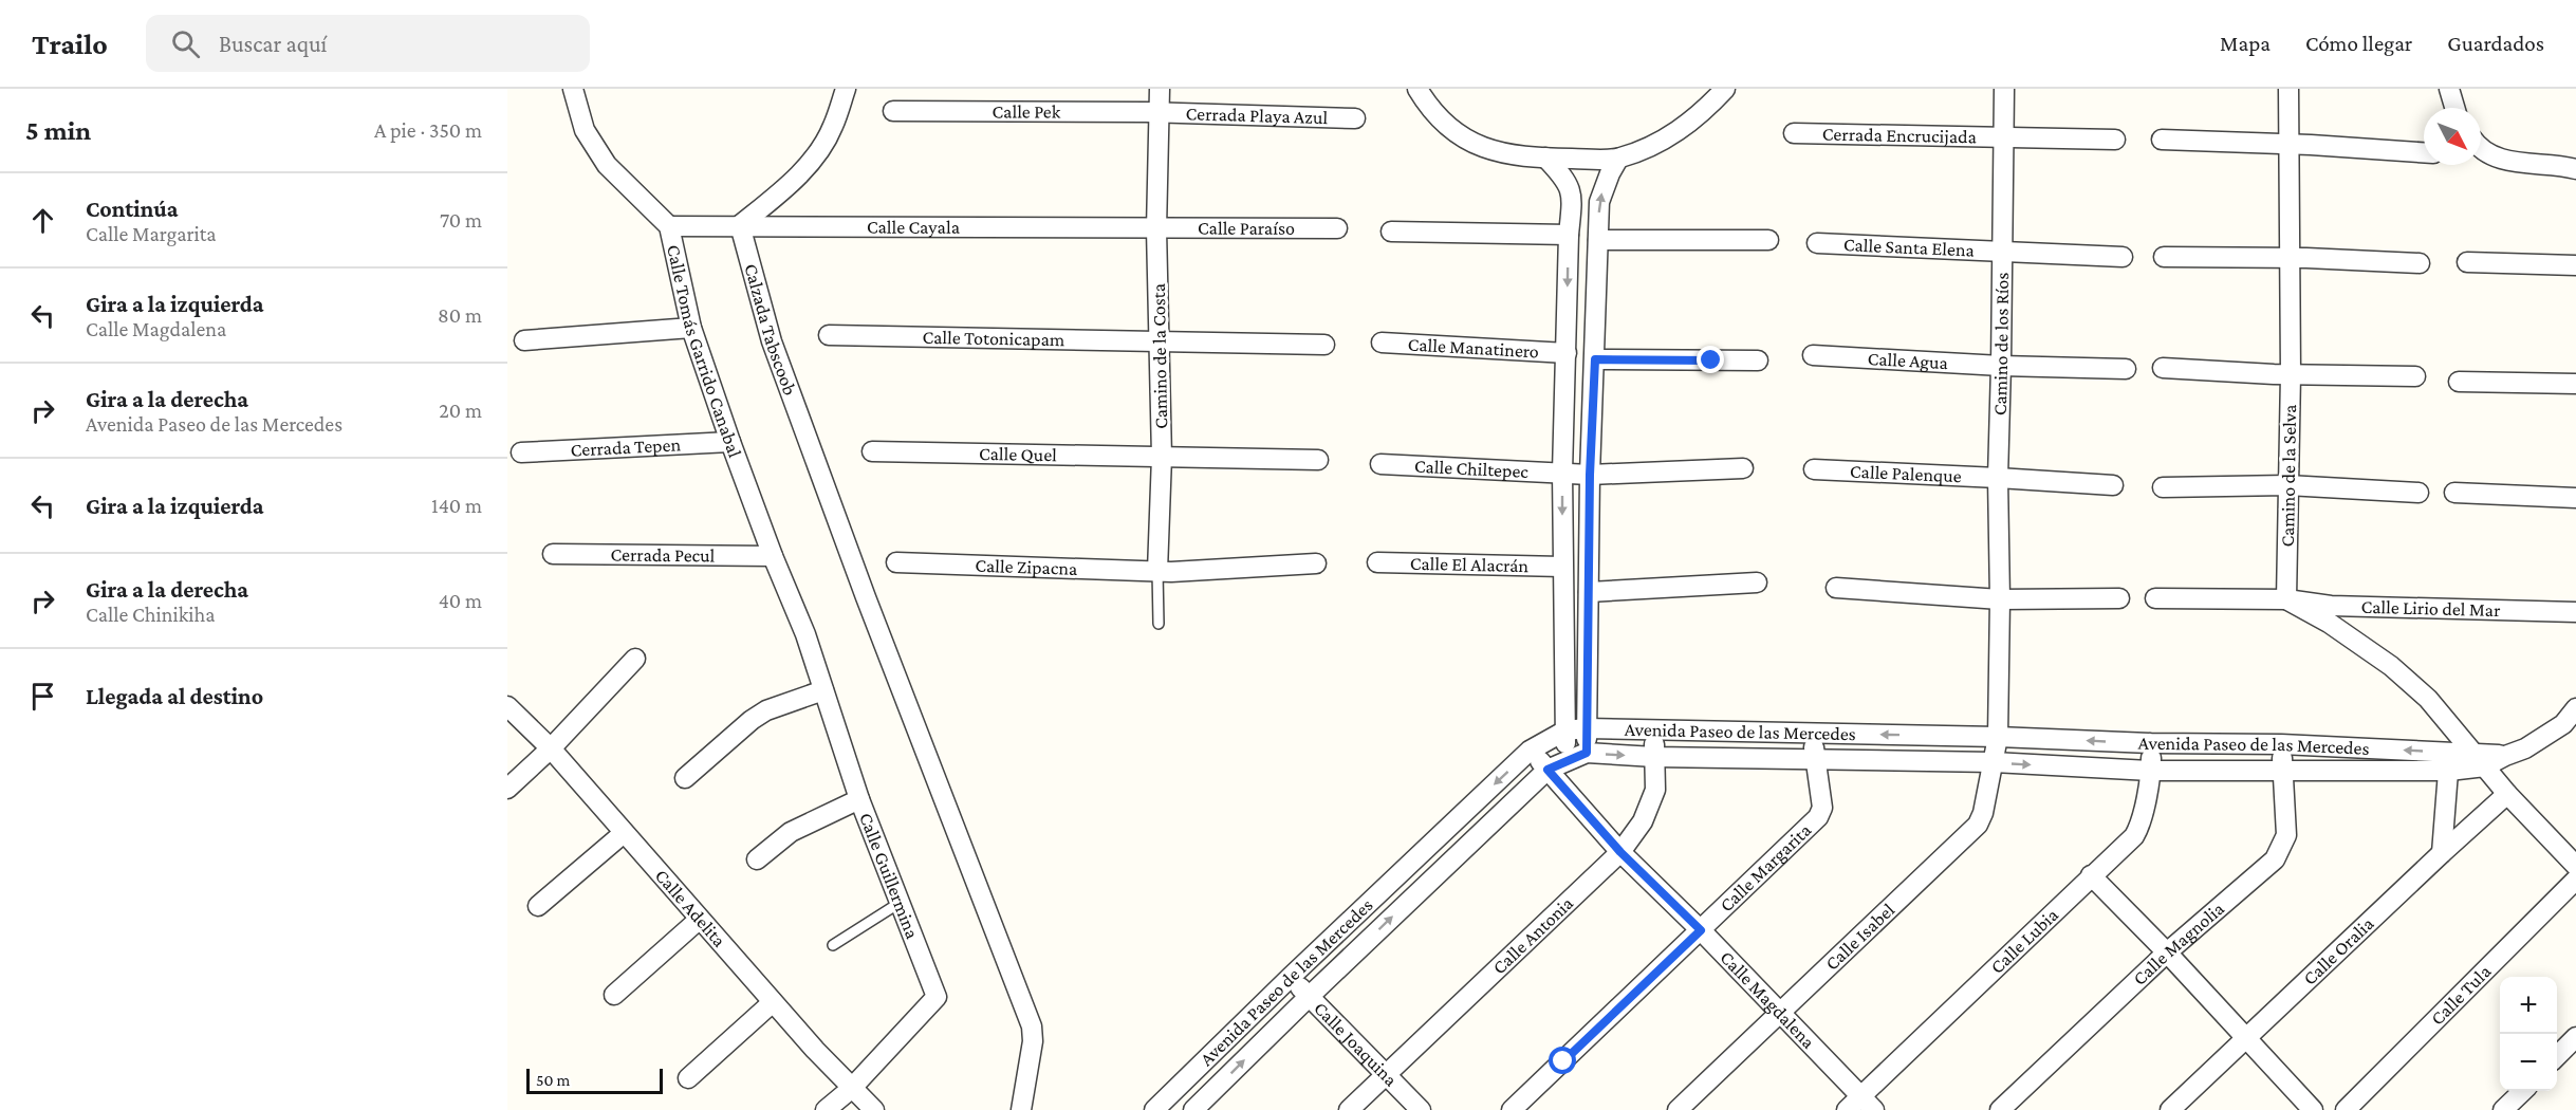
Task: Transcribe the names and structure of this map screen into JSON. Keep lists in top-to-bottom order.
{
  "streets": {
    "street": [
      "Calle Pek",
      "Cerrada Playa Azul",
      "Cerrada Encrucijada",
      "Calle Cayala",
      "Calle Paraíso",
      "Calle Santa Elena",
      "Calzada Tabscoob",
      "Calle Totonicapam",
      "Camino de los Ríos",
      "Calle Manatinero",
      "Calle Tomás Garrido Canabal",
      "Camino de la Costa",
      "Calle Agua",
      "Cerrada Tepen",
      "Calle Quel",
      "Calle Chiltepec",
      "Calle Palenque",
      "Camino de la Selva",
      "Cerrada Pecul",
      "Calle El Alacrán",
      "Calle Zipacna",
      "Calle Lirio del Mar",
      "Avenida Paseo de las Mercedes",
      "Calle Margarita",
      "Calle Guillermina",
      "Calle Adelita",
      "Calle Antonia",
      "Calle Isabel",
      "Calle Lubia",
      "Calle Magnolia",
      "Calle Oralia",
      "Calle Tula",
      "Calle Magdalena",
      "Calle Joaquina"
    ]
  },
  "crossings": [
    ["Calle Pek", "Cerrada Playa Azul"],
    ["Calle Pek", "Camino de la Costa"],
    ["Cerrada Playa Azul", "Camino de la Costa"],
    ["Cerrada Encrucijada", "Camino de los Ríos"],
    ["Calle Cayala", "Calle Paraíso"],
    ["Calle Cayala", "Calzada Tabscoob"],
    ["Calle Cayala", "Calle Tomás Garrido Canabal"],
    ["Calle Cayala", "Camino de la Costa"],
    ["Calle Paraíso", "Camino de la Costa"],
    ["Calle Santa Elena", "Camino de los Ríos"],
    ["Calle Totonicapam", "Camino de la Costa"],
    ["Camino de los Ríos", "Calle Agua"],
    ["Camino de los Ríos", "Calle Palenque"],
    ["Camino de los Ríos", "Avenida Paseo de las Mercedes"],
    ["Camino de los Ríos", "Calle Isabel"],
    ["Calle Tomás Garrido Canabal", "Cerrada Tepen"],
    ["Calle Tomás Garrido Canabal", "Cerrada Pecul"],
    ["Calle Tomás Garrido Canabal", "Calle Guillermina"],
    ["Camino de la Costa", "Calle Quel"],
    ["Camino de la Costa", "Calle Zipacna"],
    ["Camino de la Selva", "Calle Lirio del Mar"],
    ["Avenida Paseo de las Mercedes", "Calle Margarita"],
    ["Avenida Paseo de las Mercedes", "Calle Antonia"],
    ["Avenida Paseo de las Mercedes", "Calle Isabel"],
    ["Avenida Paseo de las Mercedes", "Calle Lubia"],
    ["Avenida Paseo de las Mercedes", "Calle Magnolia"],
    ["Avenida Paseo de las Mercedes", "Calle Magdalena"],
    ["Avenida Paseo de las Mercedes", "Calle Joaquina"],
    ["Calle Margarita", "Calle Magdalena"],
    ["Calle Guillermina", "Calle Adelita"],
    ["Calle Antonia", "Calle Magdalena"],
    ["Calle Antonia", "Calle Joaquina"],
    ["Calle Isabel", "Calle Magdalena"],
    ["Calle Lubia", "Calle Magdalena"]
  ],
  "scale_bar": "50 m",
  "north": "bottom right",
  "page": {
    "header": "Trailo",
    "search": "Buscar aquí",
    "nav": ["Mapa", "Cómo llegar", "Guardados"],
    "heading": ["5 min", "A pie · 350 m"],
    "list": [
      ["Continúa", "Calle Margarita", "70 m"],
      ["Gira a la izquierda", "Calle Magdalena", "80 m"],
      ["Gira a la derecha", "Avenida Paseo de las Mercedes", "20 m"],
      ["Gira a la izquierda", "140 m"],
      ["Gira a la derecha", "Calle Chinikiha", "40 m"],
      "Llegada al destino"
    ],
    "map_buttons": ["+", "−"],
    "scale": "50 m"
  }
}
